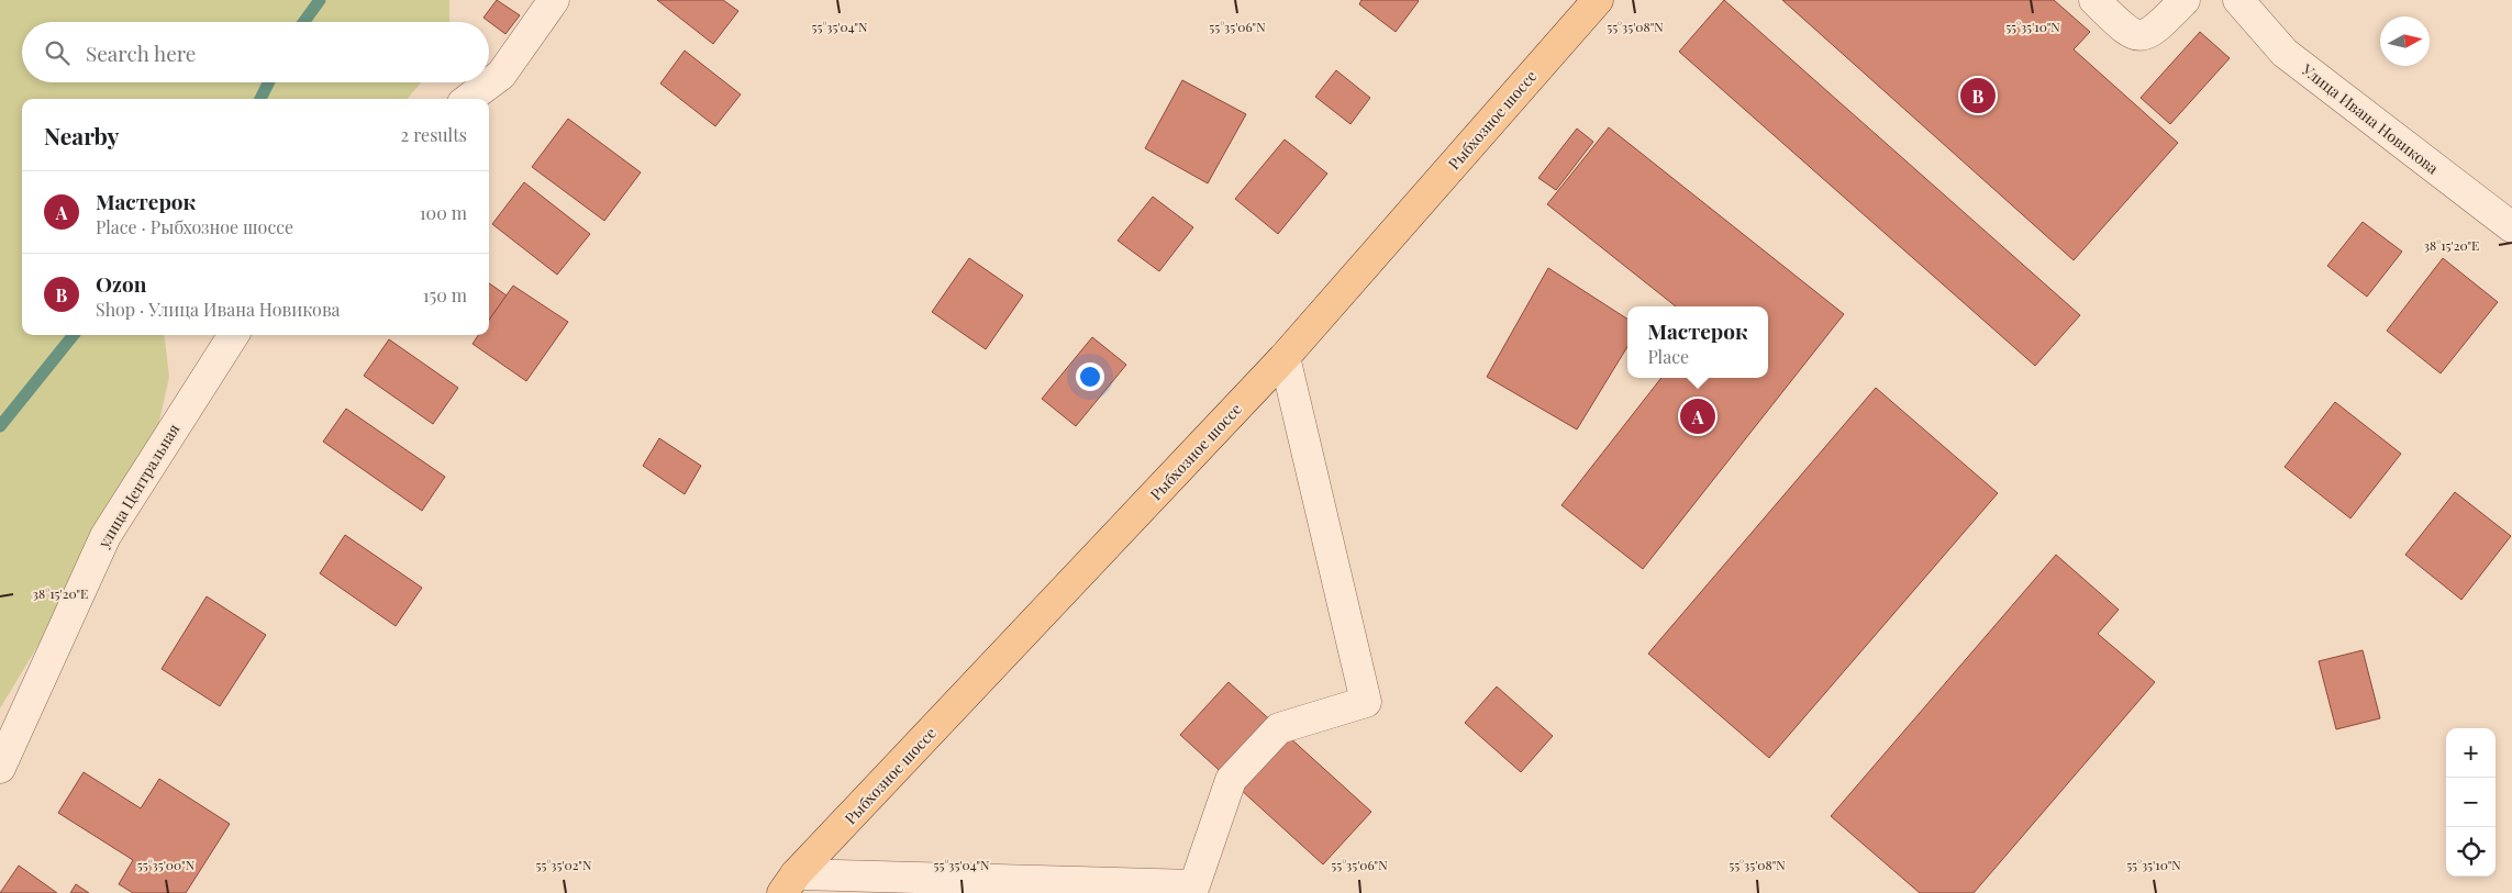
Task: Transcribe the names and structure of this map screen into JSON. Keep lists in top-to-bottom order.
{
  "streets": {
    "main road": ["Рыбхозное шоссе"],
    "street": ["Улица Ивана Новикова", "улица Центральная"]
  },
  "north": "right",
  "page": {
    "search": "Search here",
    "pins": ["B", "A"],
    "heading": ["Nearby", "2 results"],
    "list": [
      {
        "mark": "A",
        "name": "Мастерок",
        "note": "Place · Рыбхозное шоссе",
        "value": "100 m"
      },
      {
        "mark": "B",
        "name": "Ozon",
        "note": "Shop · Улица Ивана Новикова",
        "value": "150 m"
      }
    ],
    "popup": ["Мастерок", "Place"],
    "map_buttons": ["+", "−"]
  },
  "coordinates": [
    "55°35'04\"N",
    "55°35'06\"N",
    "55°35'08\"N",
    "55°35'10\"N",
    "38°15'20\"E",
    "55°35'00\"N",
    "55°35'02\"N"
  ]
}
